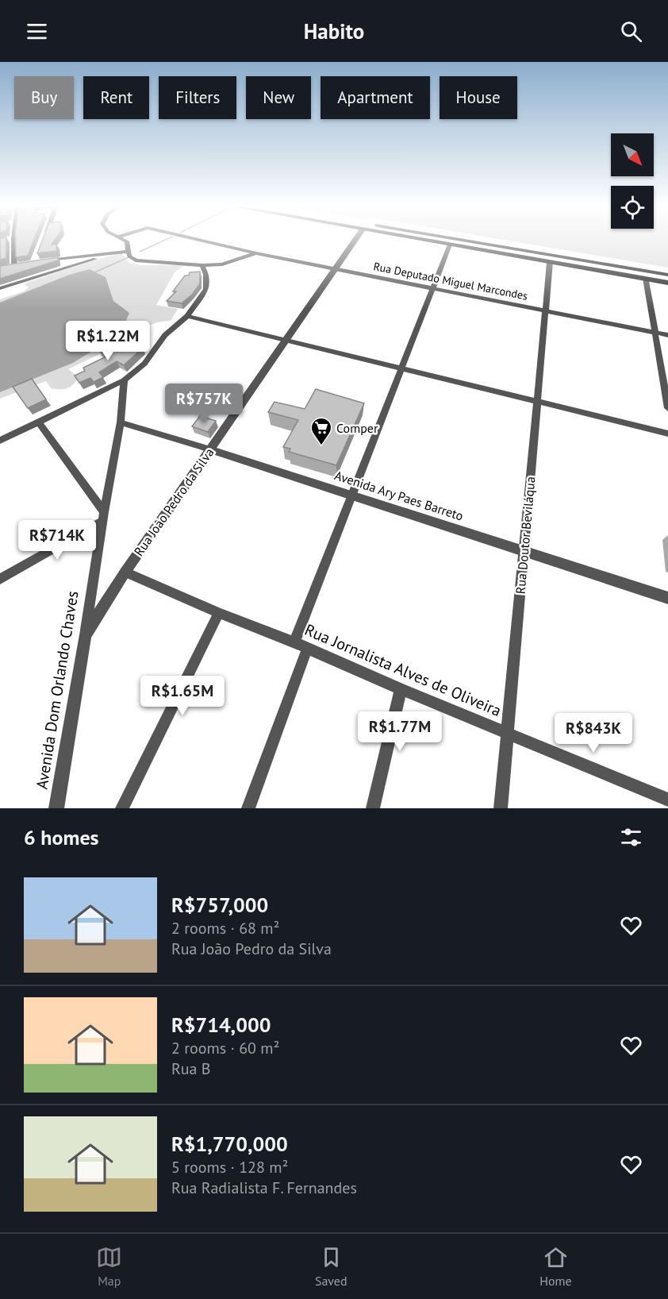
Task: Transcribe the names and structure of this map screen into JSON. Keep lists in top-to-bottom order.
{
  "streets": {
    "street": [
      "Rua Deputado Miguel Marcondes",
      "Avenida Ary Paes Barreto",
      "Rua João Pedro da Silva",
      "Rua Doutor Beviláqua",
      "Rua Jornalista Alves de Oliveira",
      "Avenida Dom Orlando Chaves"
    ]
  },
  "crossings": [
    ["Rua Deputado Miguel Marcondes", "Rua João Pedro da Silva"],
    ["Rua Deputado Miguel Marcondes", "Rua Doutor Beviláqua"],
    ["Avenida Ary Paes Barreto", "Rua João Pedro da Silva"],
    ["Avenida Ary Paes Barreto", "Rua Doutor Beviláqua"],
    ["Avenida Ary Paes Barreto", "Avenida Dom Orlando Chaves"],
    ["Rua João Pedro da Silva", "Rua Jornalista Alves de Oliveira"],
    ["Rua João Pedro da Silva", "Avenida Dom Orlando Chaves"],
    ["Rua Doutor Beviláqua", "Rua Jornalista Alves de Oliveira"]
  ],
  "places": {
    "supermarket": ["Comper"]
  },
  "north": "bottom right",
  "page": {
    "header": "Habito",
    "chip": [
      "Buy",
      "Rent",
      "Filters",
      "New",
      "Apartment",
      "House"
    ],
    "price": [
      "R$1.22M",
      "R$757K",
      "R$714K",
      "R$1.65M",
      "R$1.77M",
      "R$843K"
    ],
    "heading": "6 homes",
    "list": [
      {
        "name": "R$757,000",
        "note": "2 rooms · 68 m² · Rua João Pedro da Silva"
      },
      {
        "name": "R$714,000",
        "note": "2 rooms · 60 m² · Rua B"
      },
      {
        "name": "R$1,770,000",
        "note": "5 rooms · 128 m² · Rua Radialista F. Fernandes"
      }
    ],
    "tabs": ["Map", "Saved", "Home"]
  }
}
